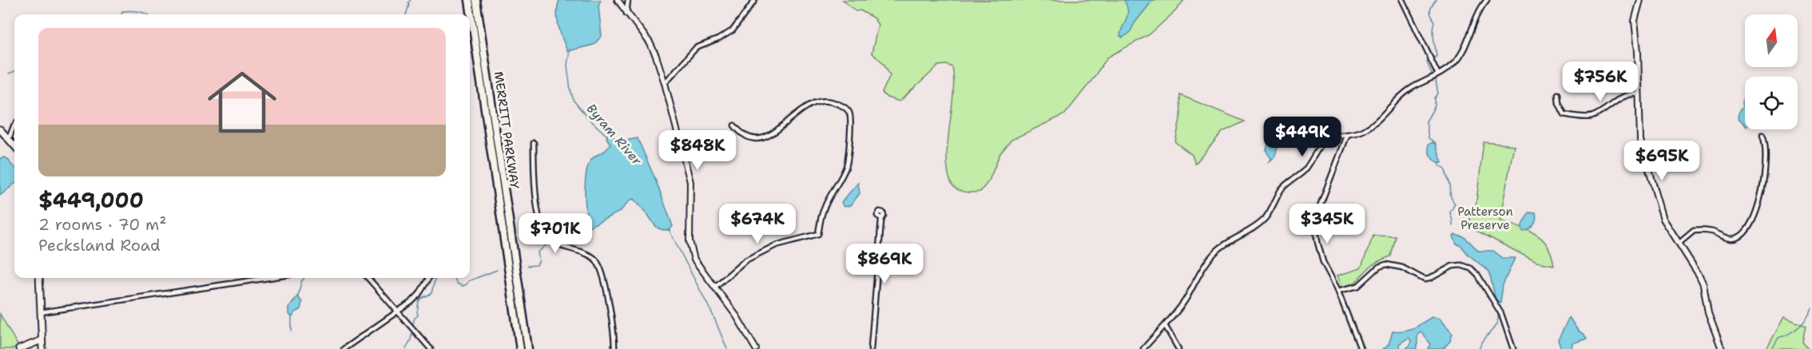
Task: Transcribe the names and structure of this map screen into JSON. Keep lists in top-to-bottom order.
{
  "streets": {
    "highway": ["MERRITT PARKWAY"]
  },
  "water": ["Byram River"],
  "parks": ["Patterson Preserve"],
  "north": "top",
  "page": {
    "list": [
      {
        "name": "$449,000",
        "note": "2 rooms · 70 m² · Pecksland Road"
      }
    ],
    "price": [
      "$756K",
      "$449K",
      "$848K",
      "$695K",
      "$674K",
      "$345K",
      "$701K",
      "$869K"
    ]
  }
}
